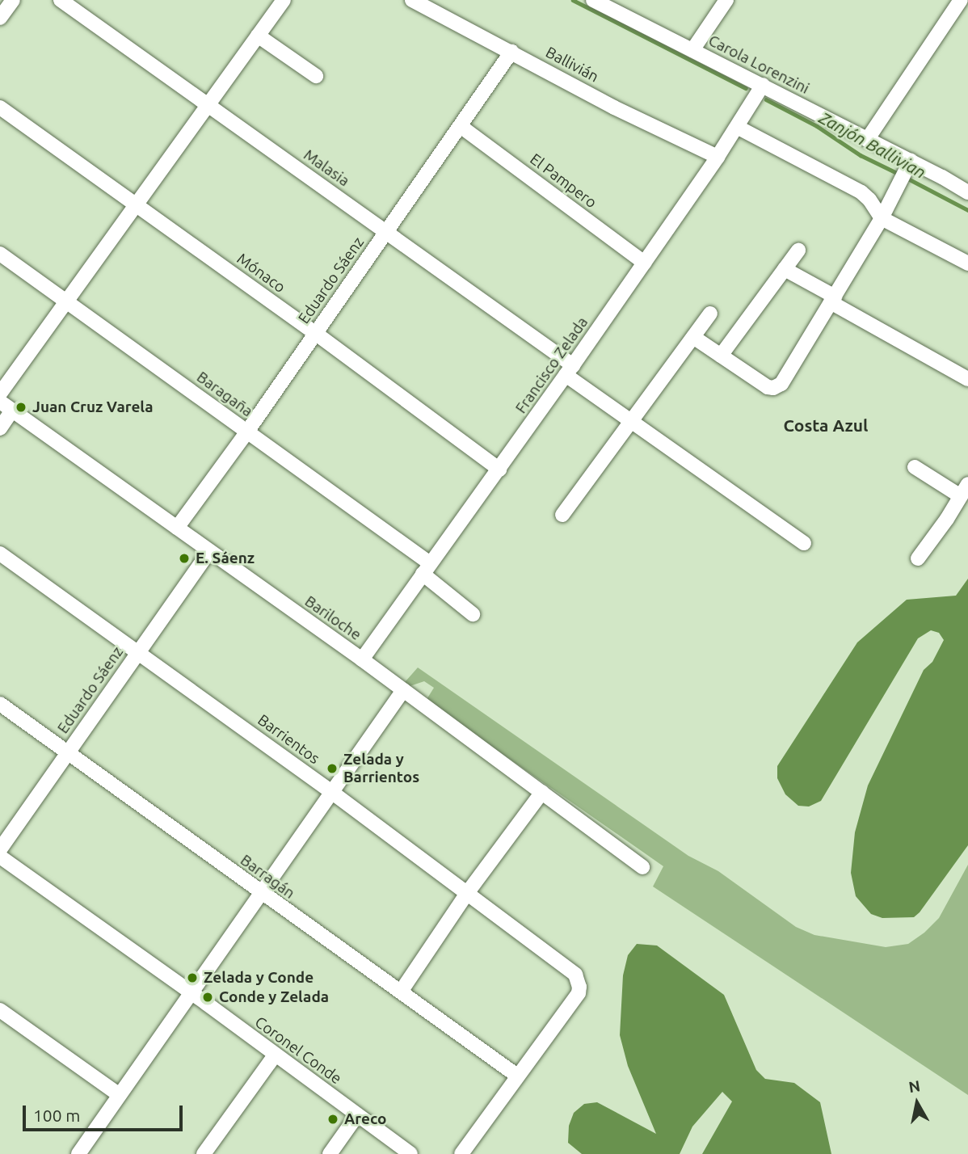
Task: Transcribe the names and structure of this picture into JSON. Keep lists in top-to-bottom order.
{
  "streets": {
    "street": [
      "Ballivián",
      "Carola Lorenzini",
      "Malasia",
      "El Pampero",
      "Mónaco",
      "Eduardo Sáenz",
      "Francisco Zelada",
      "Baragaña",
      "Bariloche",
      "Barrientos",
      "Barragán",
      "Coronel Conde"
    ]
  },
  "crossings": [
    ["Ballivián", "Eduardo Sáenz"],
    ["Ballivián", "Francisco Zelada"],
    ["Carola Lorenzini", "Francisco Zelada"],
    ["Malasia", "Eduardo Sáenz"],
    ["Malasia", "Francisco Zelada"],
    ["El Pampero", "Eduardo Sáenz"],
    ["El Pampero", "Francisco Zelada"],
    ["Mónaco", "Eduardo Sáenz"],
    ["Mónaco", "Francisco Zelada"],
    ["Eduardo Sáenz", "Baragaña"],
    ["Eduardo Sáenz", "Bariloche"],
    ["Eduardo Sáenz", "Barrientos"],
    ["Eduardo Sáenz", "Barragán"],
    ["Francisco Zelada", "Baragaña"],
    ["Francisco Zelada", "Bariloche"],
    ["Barrientos", "Barragán"]
  ],
  "districts": ["Costa Azul"],
  "water": ["Zanjón Ballivian"],
  "places": [
    "Juan Cruz Varela",
    "E. Sáenz",
    "Zelada y Barrientos",
    "Zelada y Conde",
    "Conde y Zelada",
    "Areco"
  ],
  "scale_bar": "100 m",
  "north": "top"
}
